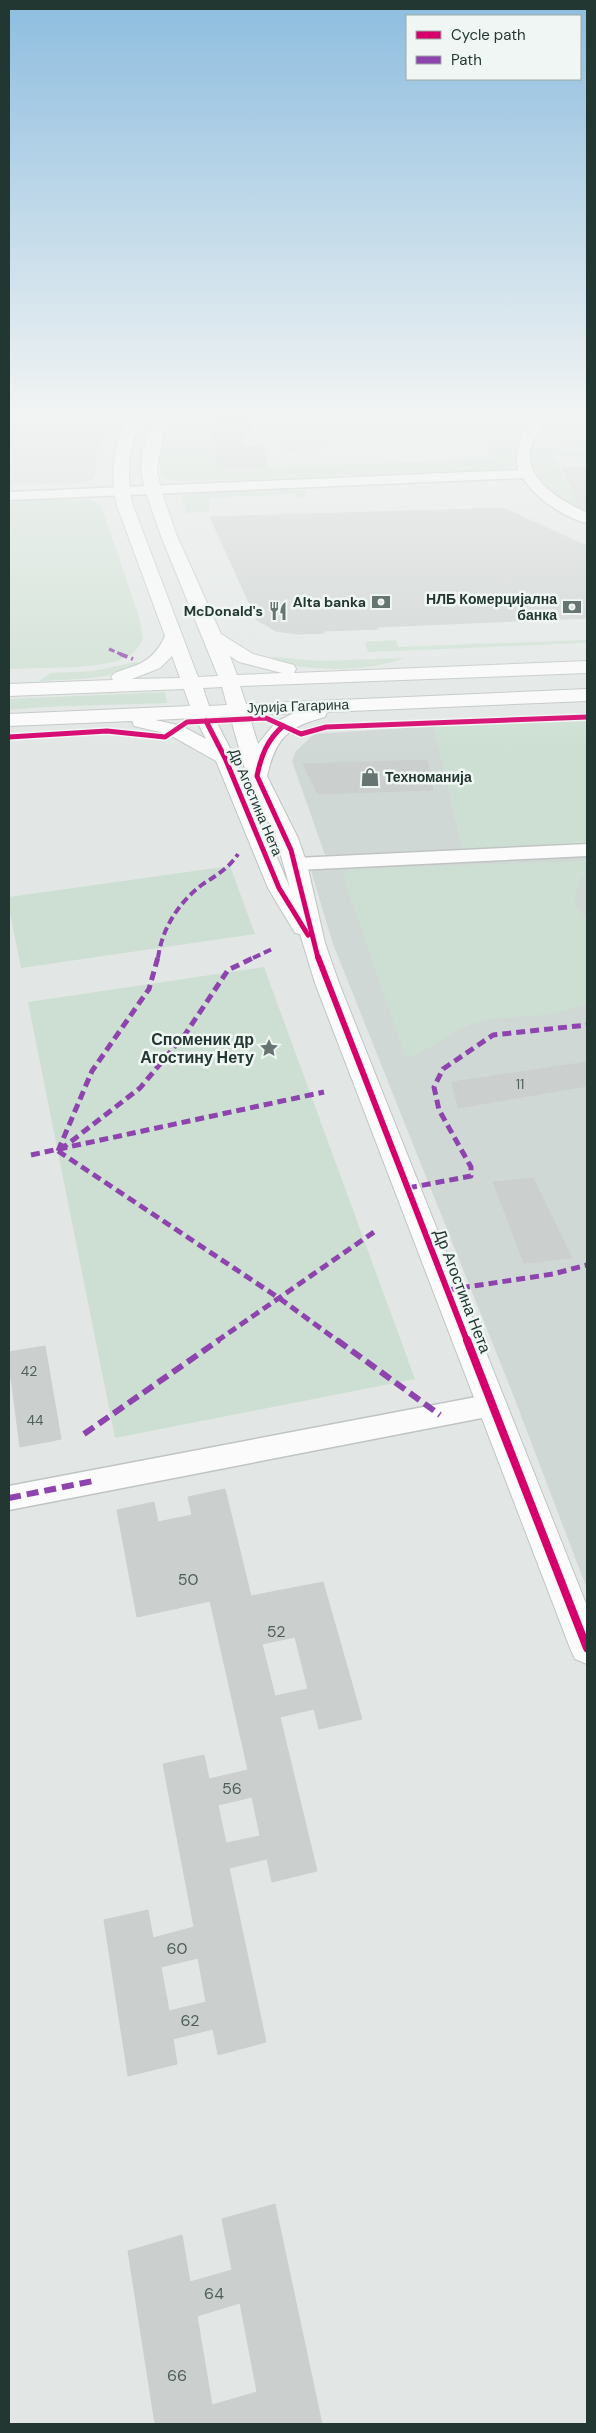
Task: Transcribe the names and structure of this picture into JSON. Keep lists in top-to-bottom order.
{
  "streets": {
    "street": ["Јурија Гагарина", "Др Агостина Нета"]
  },
  "crossings": [
    ["Јурија Гагарина", "Др Агостина Нета"]
  ],
  "places": {
    "bank": ["Alta banka", "НЛБ Комерцијална банка"],
    "restaurant": ["McDonald's"],
    "shop": ["Техноманија"],
    "place": ["Споменик др Агостину Нету"]
  },
  "house_numbers": [
    "11",
    "42",
    "44",
    "50",
    "52",
    "56",
    "60",
    "62",
    "64",
    "66"
  ],
  "legend": ["Cycle path", "Path"]
}
